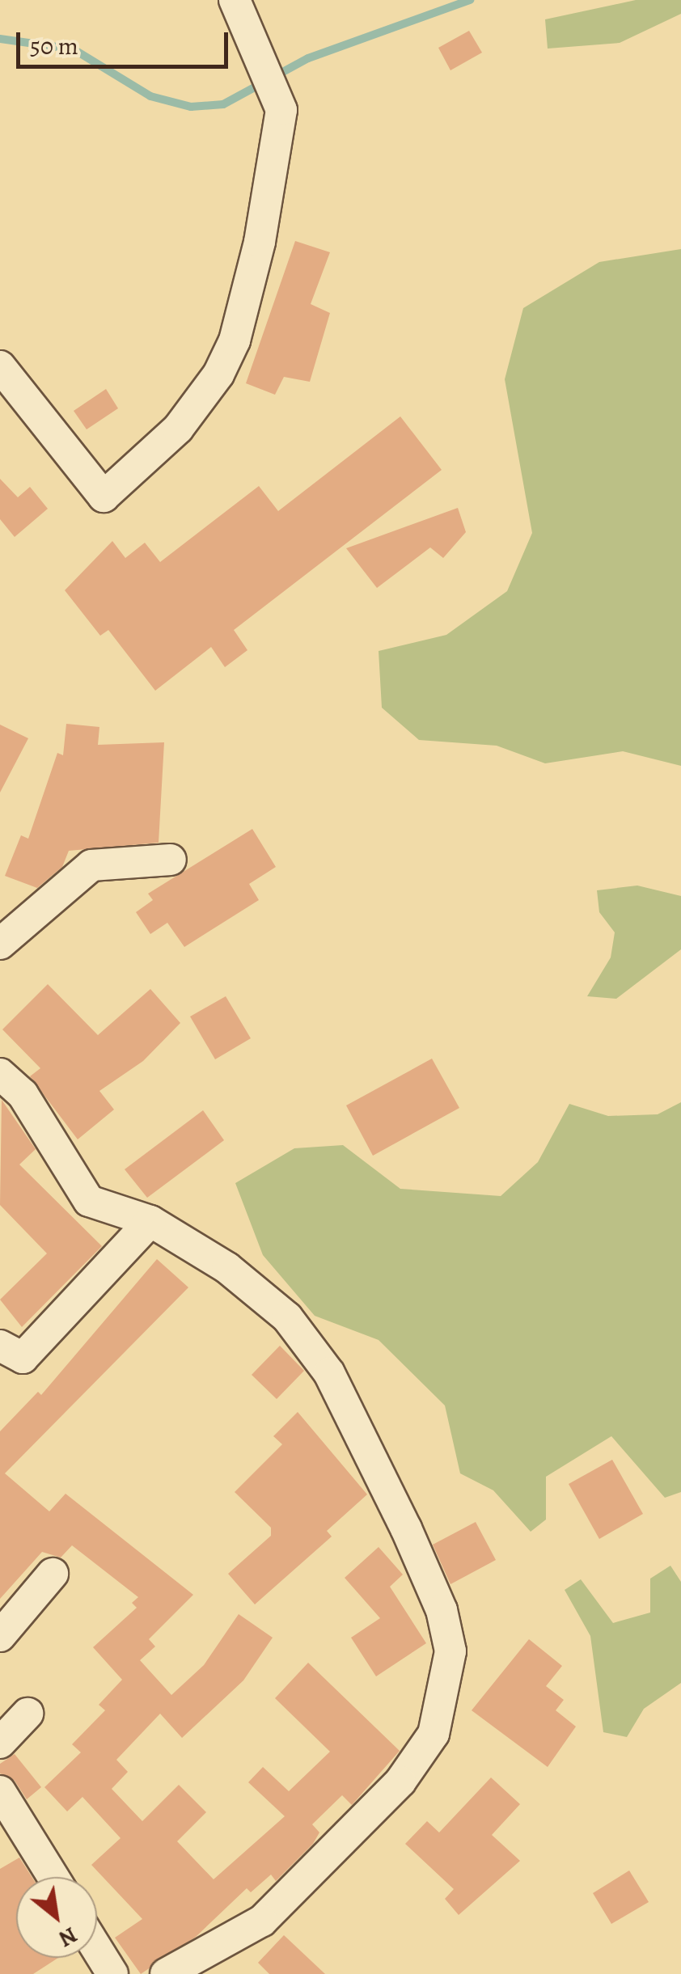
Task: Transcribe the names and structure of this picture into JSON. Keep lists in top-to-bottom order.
{
  "scale_bar": "50 m",
  "north": "bottom right"
}
